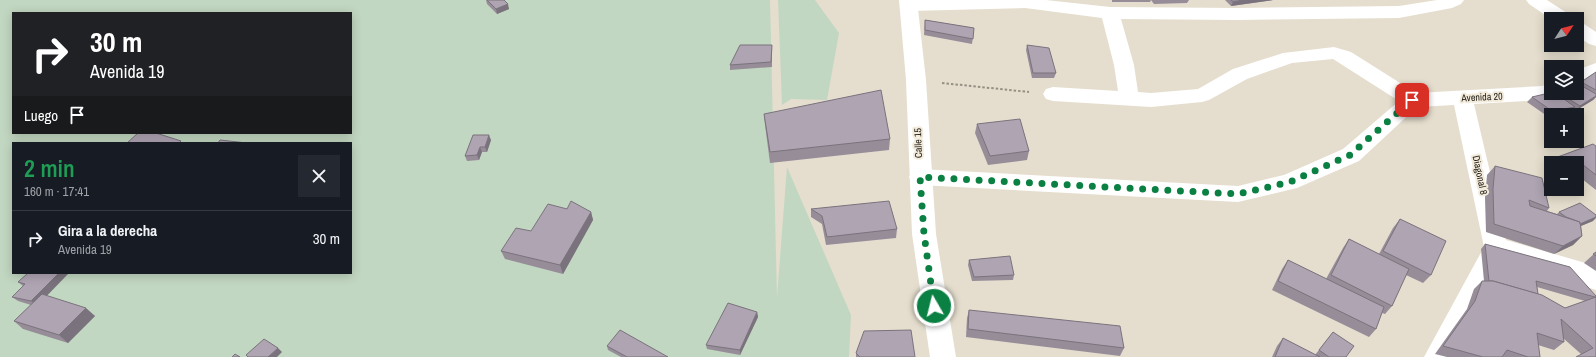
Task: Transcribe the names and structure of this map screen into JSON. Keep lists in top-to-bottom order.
{
  "streets": {
    "street": ["Avenida 20", "Calle 15", "Diagonal 8"]
  },
  "crossings": [
    ["Avenida 20", "Diagonal 8"]
  ],
  "north": "top right",
  "page": {
    "map_buttons": ["+", "−"],
    "turn": ["30 m", "Avenida 19"],
    "then": "Luego",
    "heading": ["2 min", "160 m · 17:41"],
    "list": [
      {
        "name": "Gira a la derecha",
        "note": "Avenida 19",
        "value": "30 m"
      }
    ]
  }
}
